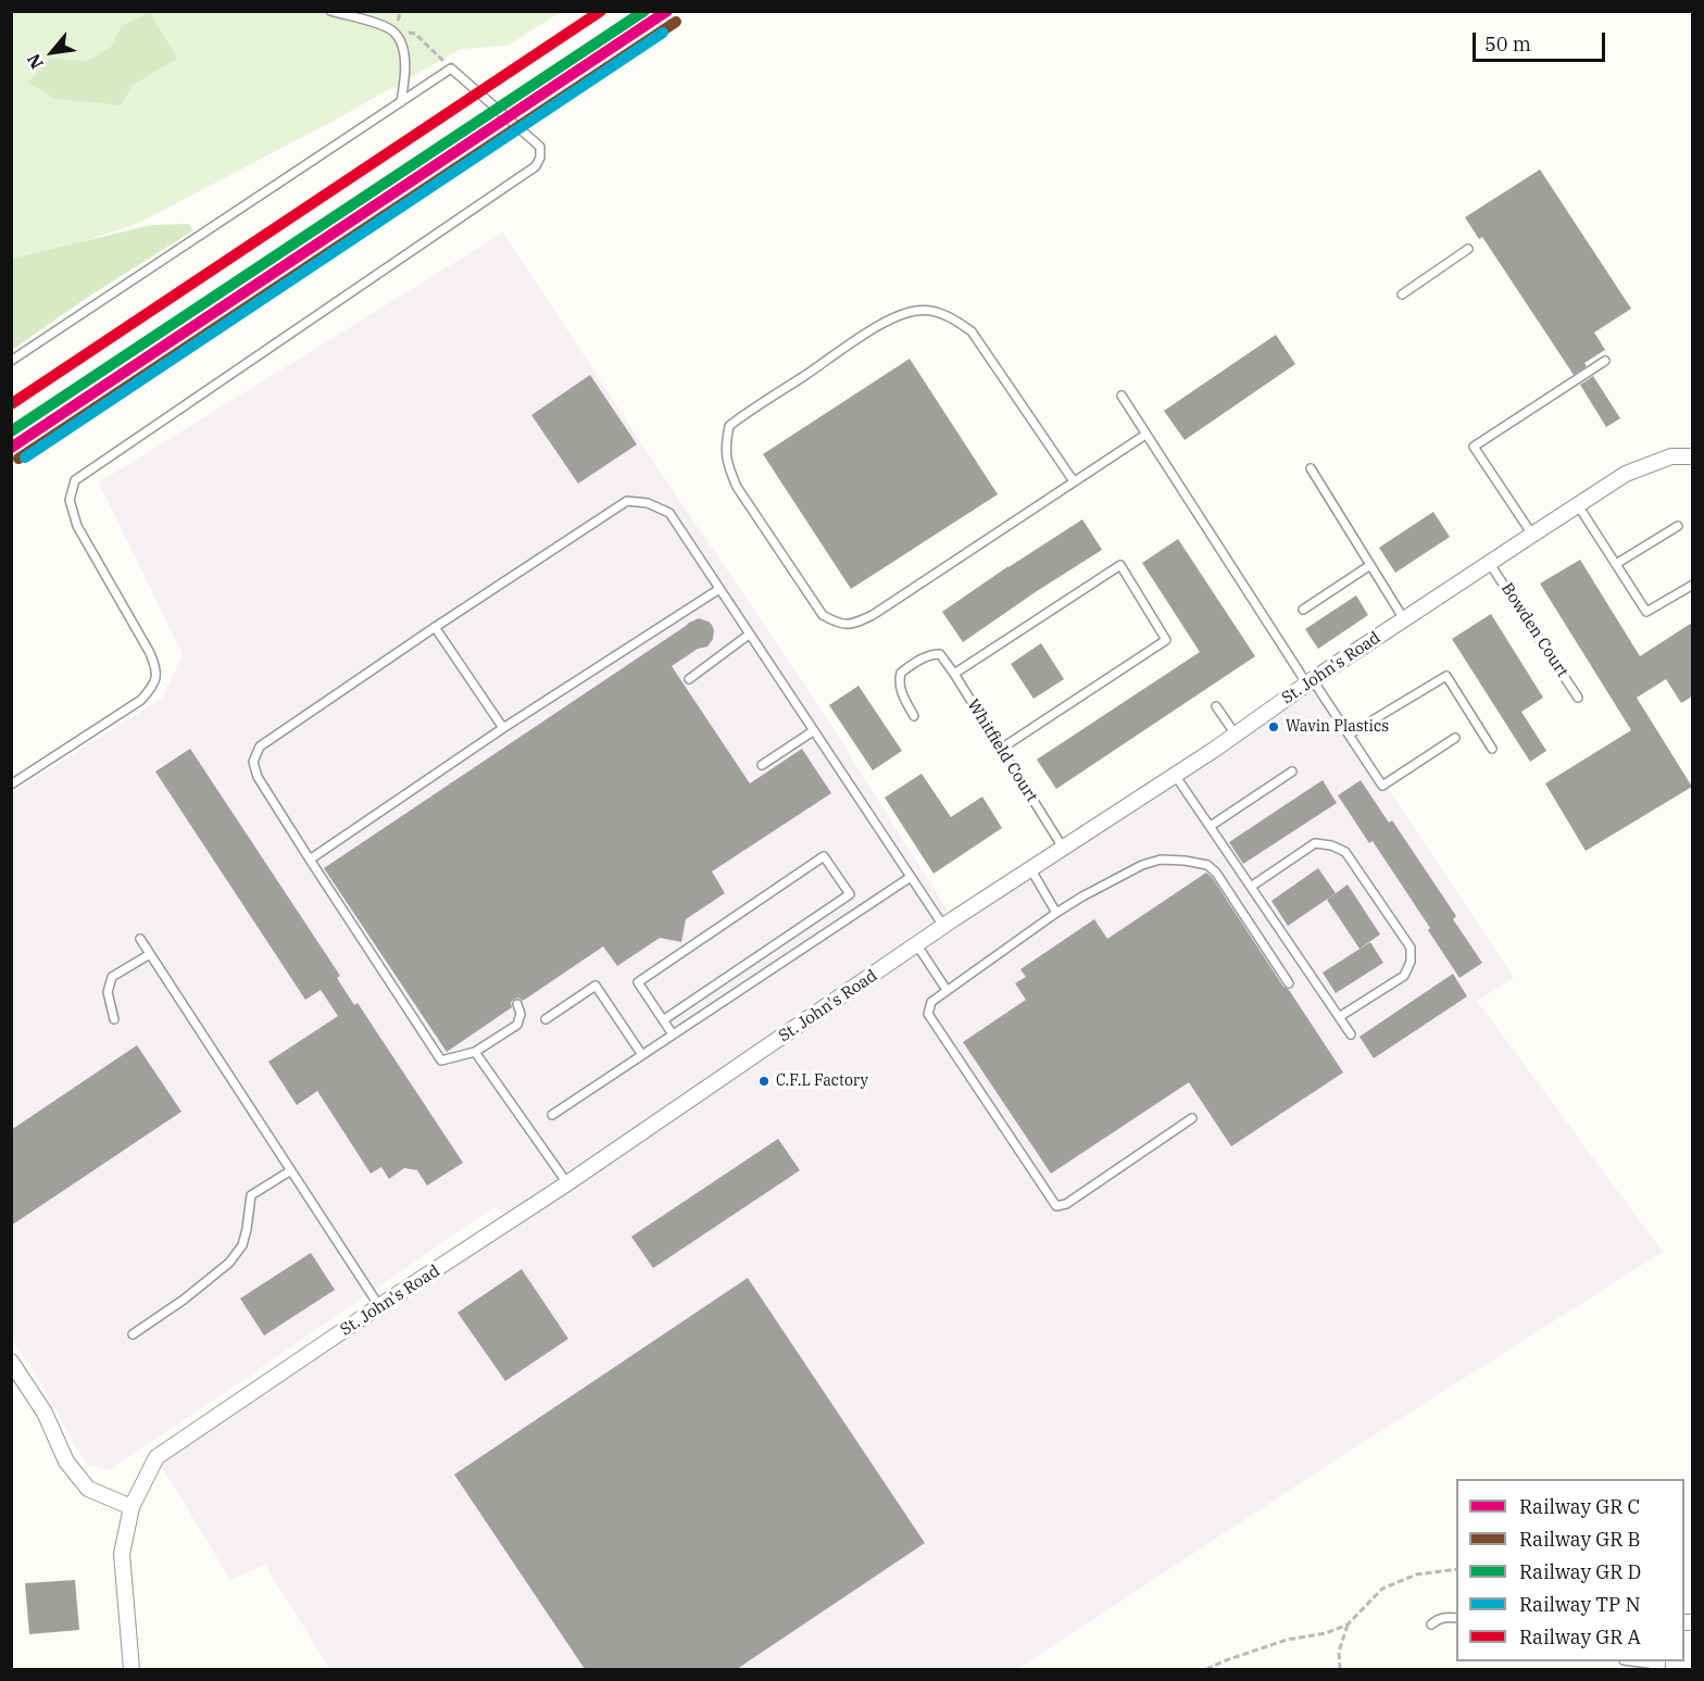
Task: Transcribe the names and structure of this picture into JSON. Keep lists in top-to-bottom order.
{
  "streets": {
    "street": ["St. John's Road"],
    "lane": ["Bowden Court", "Whitfield Court"]
  },
  "crossings": [
    ["Bowden Court", "St. John's Road"],
    ["St. John's Road", "Whitfield Court"]
  ],
  "places": ["Wavin Plastics", "C.F.L Factory"],
  "legend": [
    "Railway GR C",
    "Railway GR B",
    "Railway GR D",
    "Railway TP N",
    "Railway GR A"
  ],
  "scale_bar": "50 m",
  "north": "bottom left"
}
